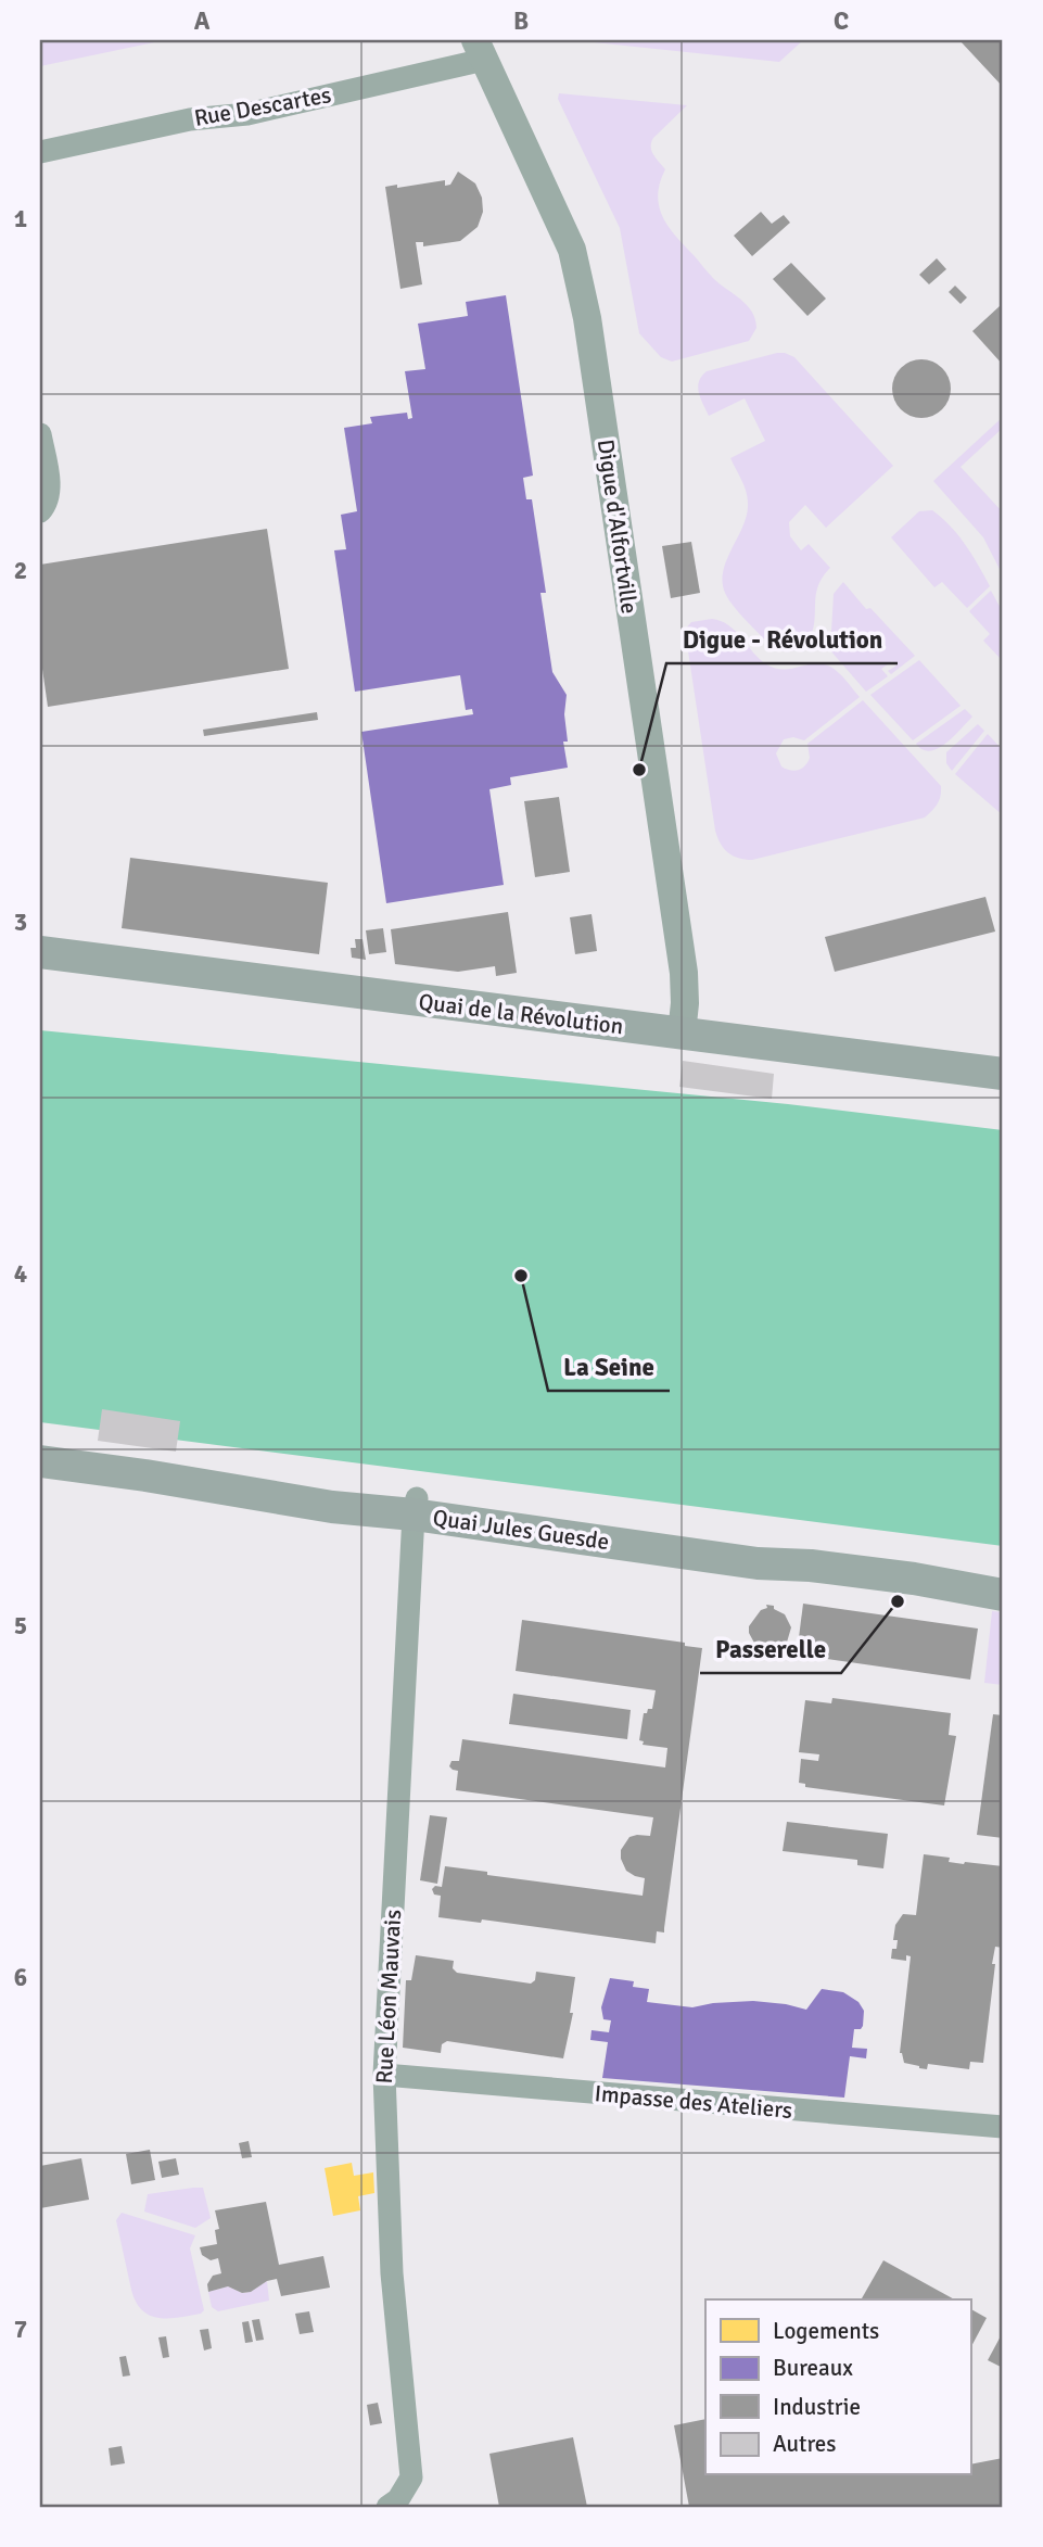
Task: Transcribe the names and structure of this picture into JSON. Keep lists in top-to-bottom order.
{
  "streets": {
    "main road": ["Quai de la Révolution", "Quai Jules Guesde"],
    "street": [
      "Rue Descartes",
      "Digue d'Alfortville",
      "Rue Léon Mauvais",
      "Impasse des Ateliers"
    ]
  },
  "crossings": [
    ["Rue Descartes", "Digue d'Alfortville"],
    ["Digue d'Alfortville", "Quai de la Révolution"],
    ["Quai Jules Guesde", "Rue Léon Mauvais"],
    ["Rue Léon Mauvais", "Impasse des Ateliers"]
  ],
  "places": ["Digue - Révolution", "La Seine", "Passerelle"],
  "legend": [
    "Logements",
    "Bureaux",
    "Industrie",
    "Autres"
  ],
  "grid": {
    "columns": ["A", "B", "C"],
    "rows": [
      "1",
      "2",
      "3",
      "4",
      "5",
      "6",
      "7"
    ]
  }
}
